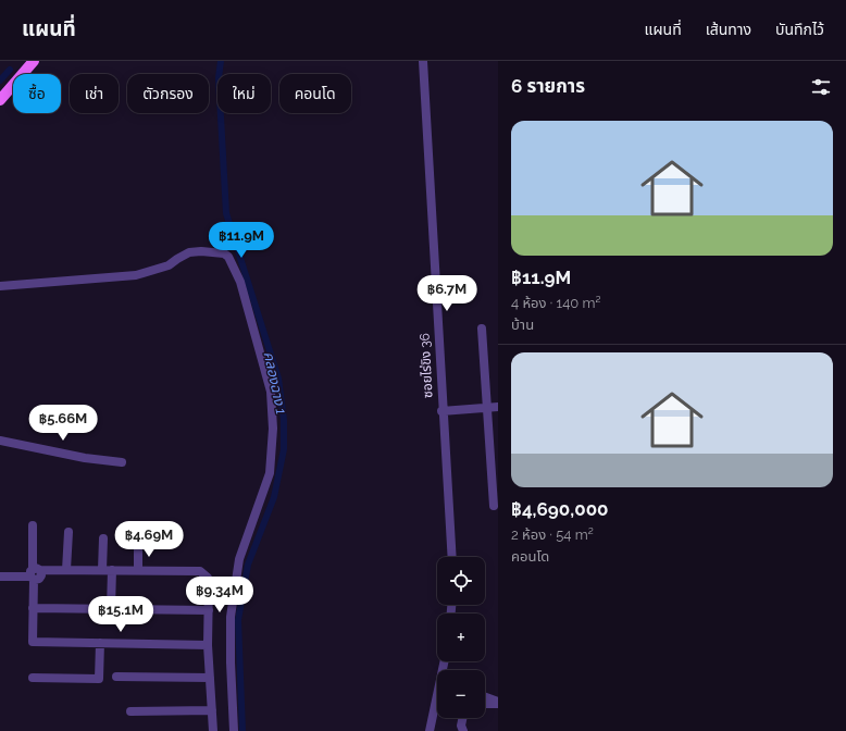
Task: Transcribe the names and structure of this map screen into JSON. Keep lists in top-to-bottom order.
{
  "streets": {
    "street": ["ซอยไร่ขิง 36"]
  },
  "water": ["คลองฉาง 1"],
  "page": {
    "header": "แผนที่",
    "nav": ["แผนที่", "เส้นทาง", "บันทึกไว้"],
    "heading": "6 รายการ",
    "chip": [
      "ซื้อ",
      "เช่า",
      "ตัวกรอง",
      "ใหม่",
      "คอนโด"
    ],
    "list": [
      {
        "name": "฿11.9M",
        "note": "4 ห้อง · 140 m² · บ้าน"
      },
      {
        "name": "฿4,690,000",
        "note": "2 ห้อง · 54 m² · คอนโด"
      }
    ],
    "price": [
      "฿11.9M",
      "฿6.7M",
      "฿5.66M",
      "฿4.69M",
      "฿9.34M",
      "฿15.1M"
    ],
    "map_buttons": ["+", "−"]
  }
}
